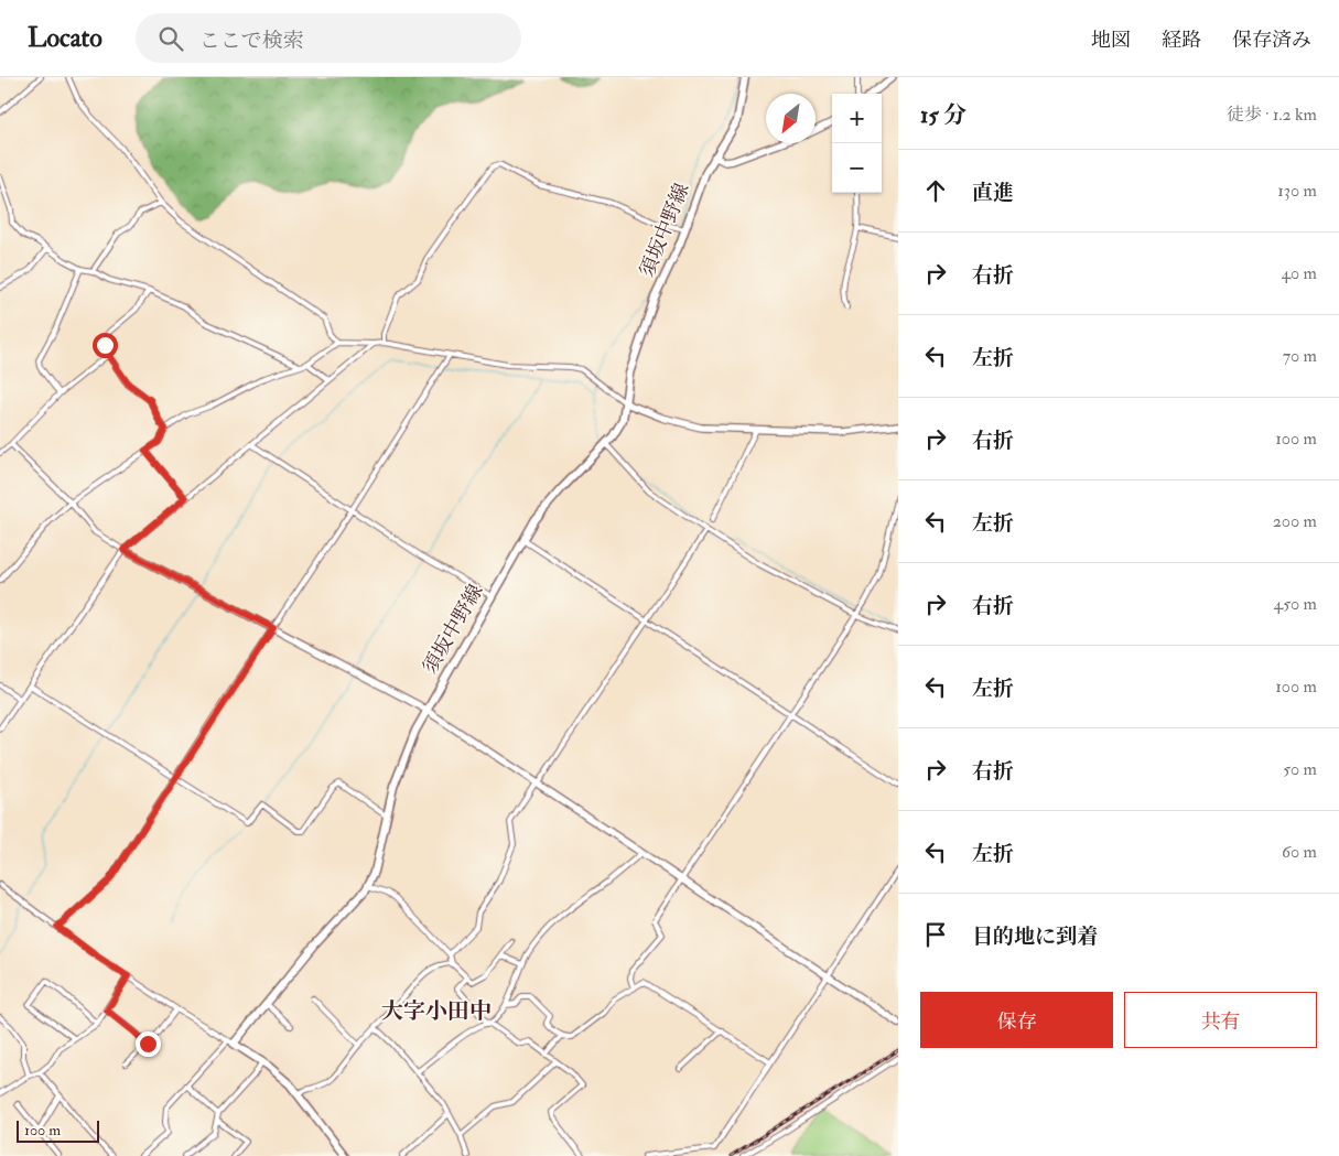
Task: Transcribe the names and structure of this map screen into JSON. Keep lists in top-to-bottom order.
{
  "streets": {
    "main road": ["須坂中野線"]
  },
  "districts": ["大字小田中"],
  "scale_bar": "100 m",
  "north": "bottom left",
  "page": {
    "header": "Locato",
    "search": "ここで検索",
    "nav": ["地図", "経路", "保存済み"],
    "heading": ["15 分", "徒歩 · 1.2 km"],
    "map_buttons": ["+", "−"],
    "list": [
      ["直進", "130 m"],
      ["右折", "40 m"],
      ["左折", "70 m"],
      ["右折", "100 m"],
      ["左折", "200 m"],
      ["右折", "450 m"],
      ["左折", "100 m"],
      ["右折", "50 m"],
      ["左折", "60 m"],
      "目的地に到着"
    ],
    "buttons": ["保存", "共有"],
    "scale": "100 m"
  }
}
